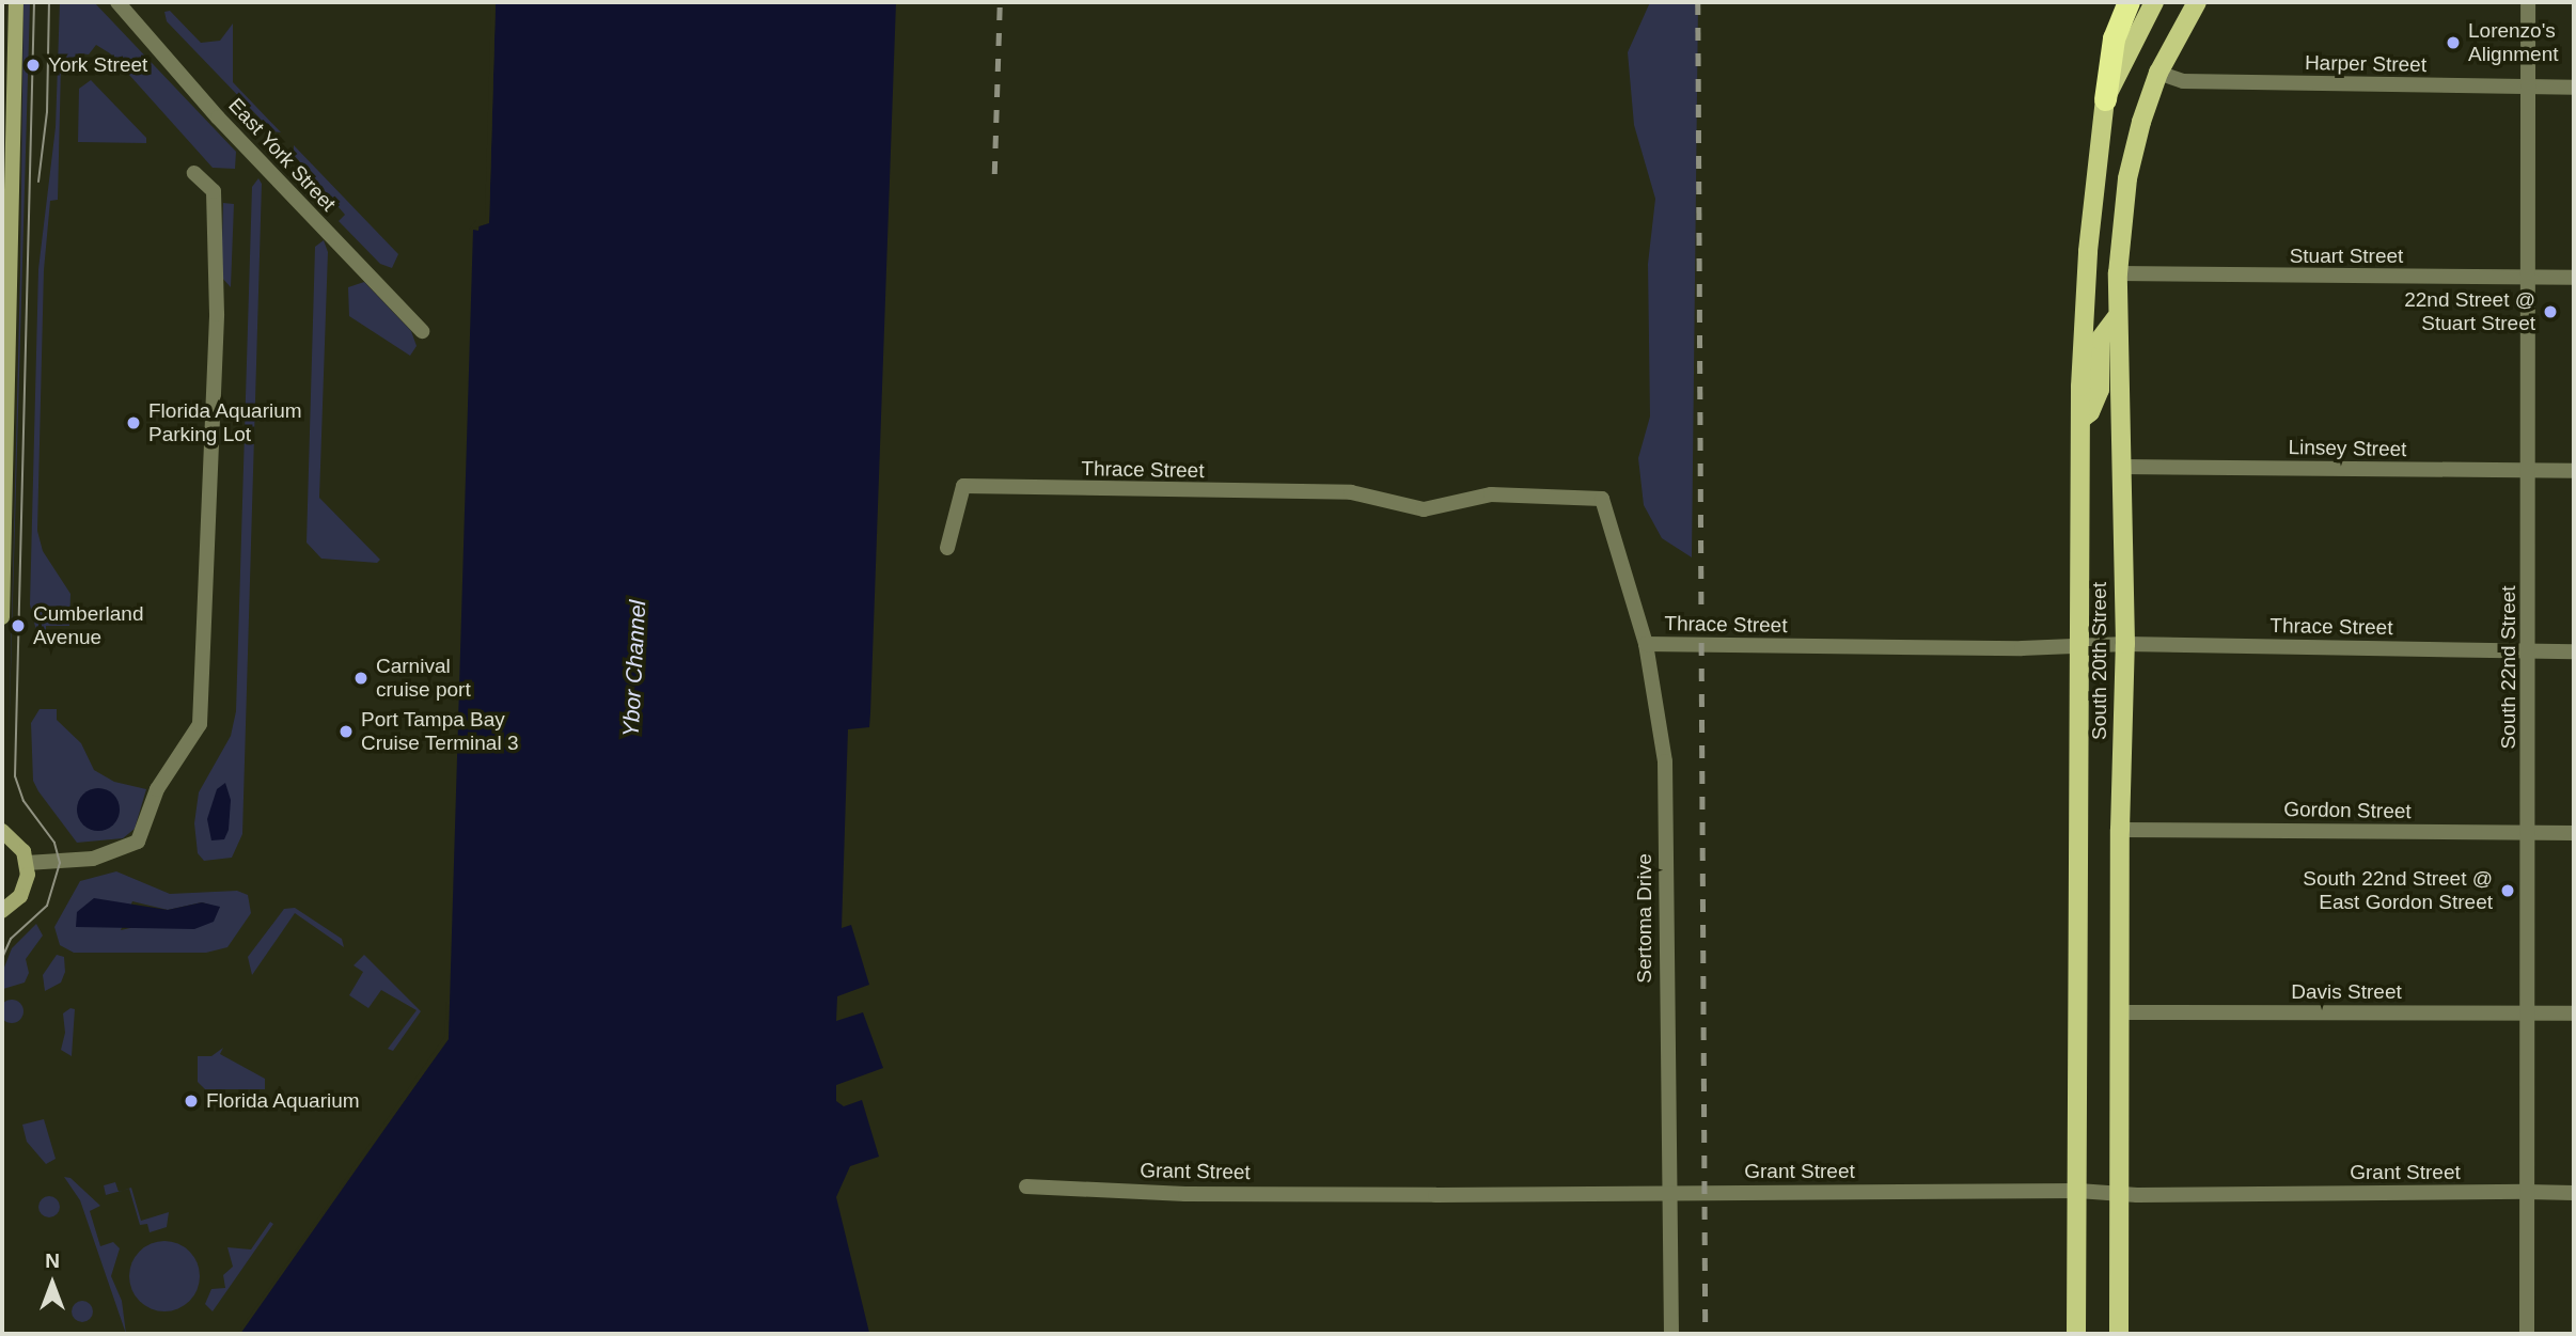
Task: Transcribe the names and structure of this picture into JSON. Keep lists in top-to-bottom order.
{
  "streets": {
    "main road": ["South 20th Street"],
    "street": [
      "Harper Street",
      "East York Street",
      "Stuart Street",
      "Linsey Street",
      "Thrace Street",
      "South 22nd Street",
      "Gordon Street",
      "Sertoma Drive",
      "Davis Street",
      "Grant Street"
    ]
  },
  "crossings": [
    ["Harper Street", "South 20th Street"],
    ["Harper Street", "South 22nd Street"],
    ["Stuart Street", "South 20th Street"],
    ["Stuart Street", "South 22nd Street"],
    ["Linsey Street", "South 20th Street"],
    ["Linsey Street", "South 22nd Street"],
    ["Thrace Street", "South 20th Street"],
    ["Thrace Street", "South 22nd Street"],
    ["Thrace Street", "Sertoma Drive"],
    ["South 20th Street", "Gordon Street"],
    ["South 20th Street", "Davis Street"],
    ["South 20th Street", "Grant Street"],
    ["South 22nd Street", "Gordon Street"],
    ["South 22nd Street", "Davis Street"],
    ["South 22nd Street", "Grant Street"],
    ["Sertoma Drive", "Grant Street"]
  ],
  "water": ["Ybor Channel"],
  "places": [
    "Lorenzo's Alignment",
    "York Street",
    "22nd Street @ Stuart Street",
    "Florida Aquarium Parking Lot",
    "Cumberland Avenue",
    "Carnival cruise port",
    "Port Tampa Bay Cruise Terminal 3",
    "South 22nd Street @ East Gordon Street",
    "Florida Aquarium"
  ],
  "north": "top"
}
